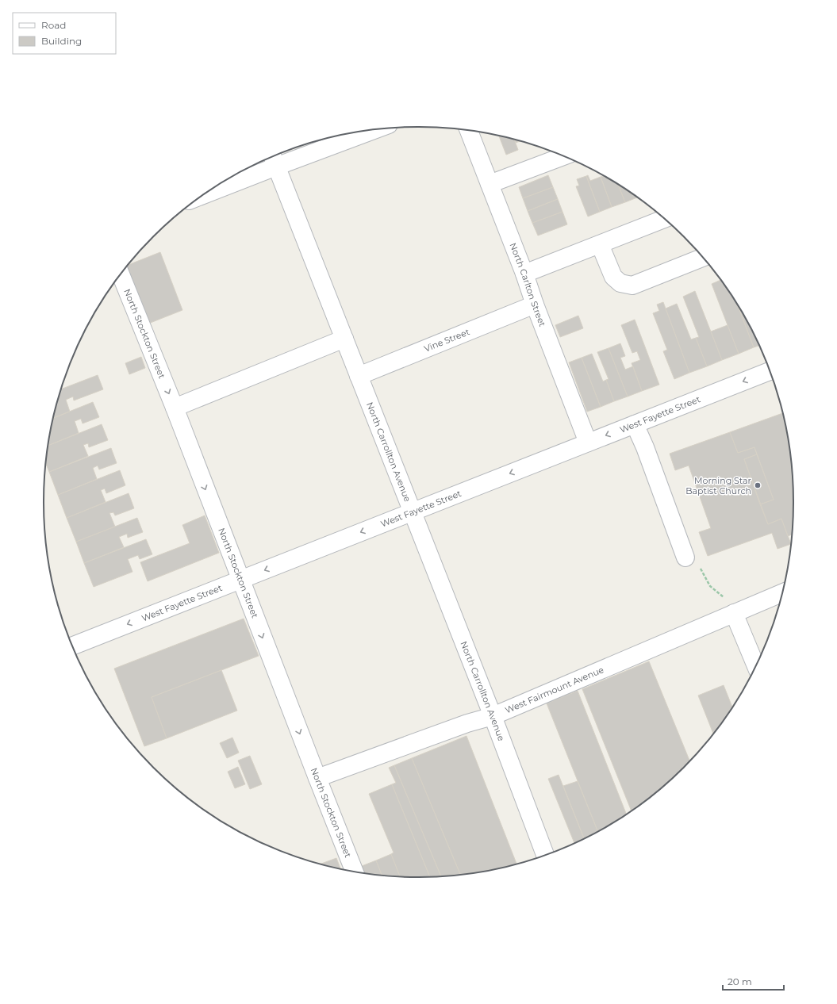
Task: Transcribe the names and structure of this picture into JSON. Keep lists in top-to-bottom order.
{
  "streets": {
    "street": [
      "North Carlton Street",
      "North Stockton Street",
      "Vine Street",
      "West Fayette Street",
      "North Carrollton Avenue",
      "West Fairmount Avenue"
    ]
  },
  "crossings": [
    ["North Carlton Street", "Vine Street"],
    ["North Carlton Street", "West Fayette Street"],
    ["North Stockton Street", "West Fayette Street"],
    ["North Stockton Street", "West Fairmount Avenue"],
    ["Vine Street", "North Carrollton Avenue"],
    ["West Fayette Street", "North Carrollton Avenue"],
    ["North Carrollton Avenue", "West Fairmount Avenue"]
  ],
  "one_way": ["North Stockton Street", "West Fayette Street"],
  "places": ["Morning Star Baptist Church"],
  "legend": ["Road", "Building"],
  "scale_bar": "20 m"
}
